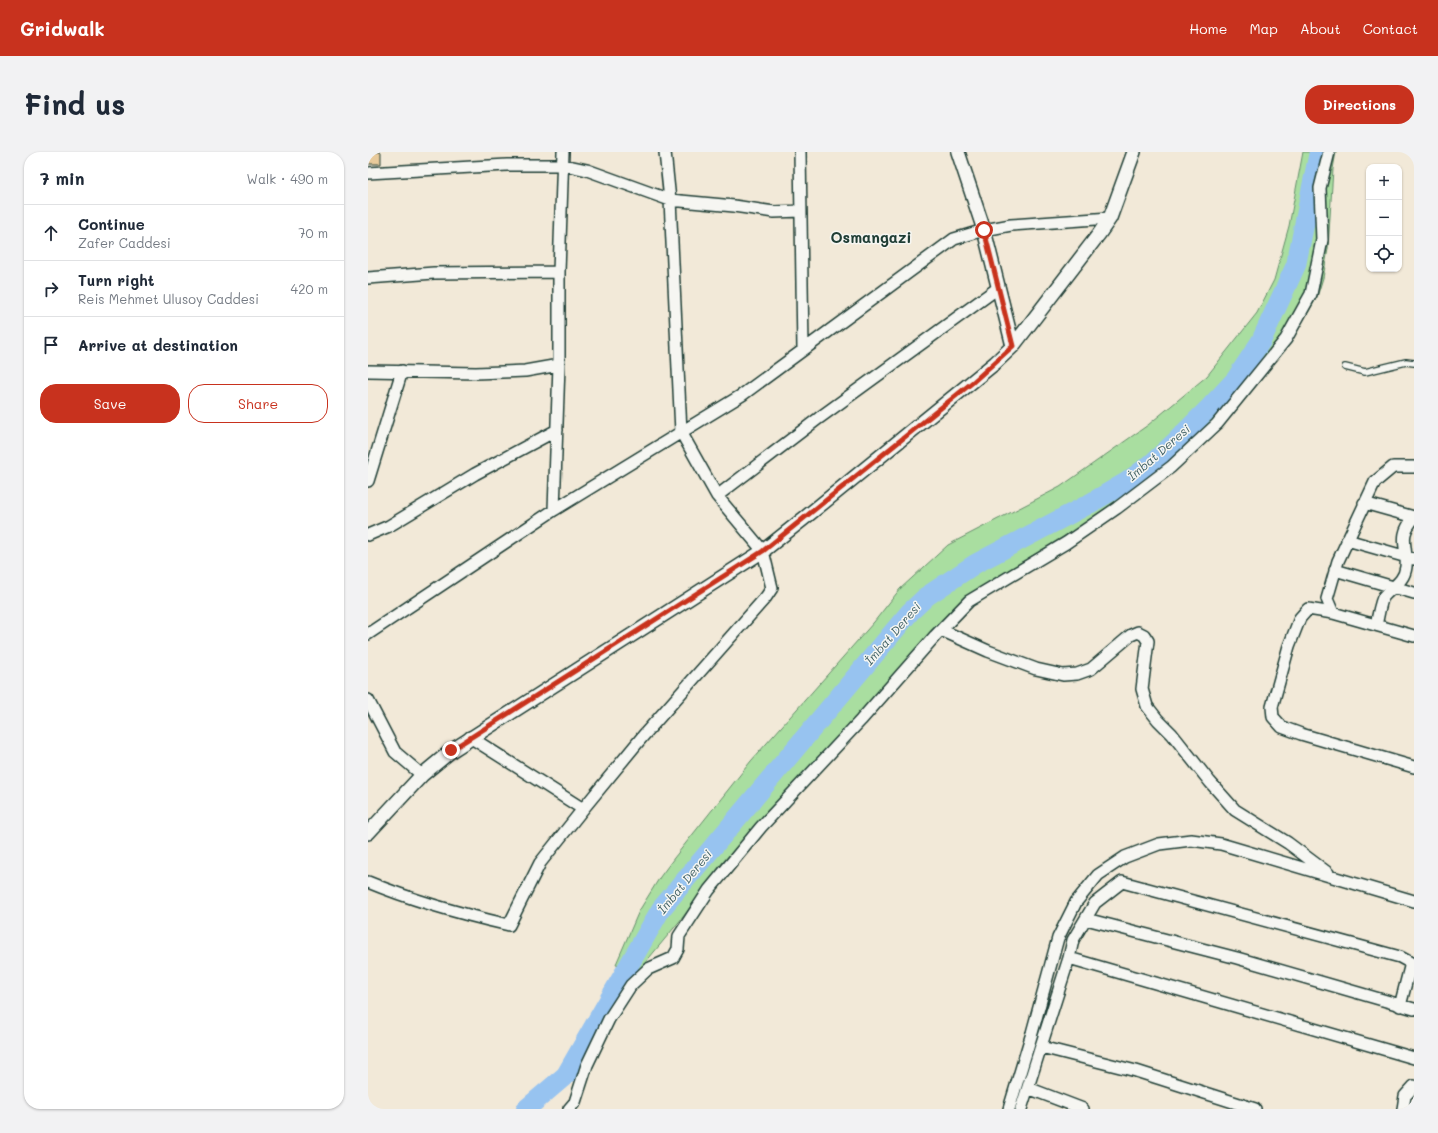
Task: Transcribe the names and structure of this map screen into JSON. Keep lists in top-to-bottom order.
{
  "districts": ["Osmangazi"],
  "water": ["İmbat Deresi"],
  "page": {
    "header": "Gridwalk",
    "nav": [
      "Home",
      "Map",
      "About",
      "Contact"
    ],
    "buttons": [
      "Directions",
      ["Save", "Share"]
    ],
    "title": "Find us",
    "heading": ["7 min", "Walk · 490 m"],
    "map_buttons": ["+", "−"],
    "list": [
      ["Continue", "Zafer Caddesi", "70 m"],
      ["Turn right", "Reis Mehmet Ulusoy Caddesi", "420 m"],
      "Arrive at destination"
    ]
  }
}
